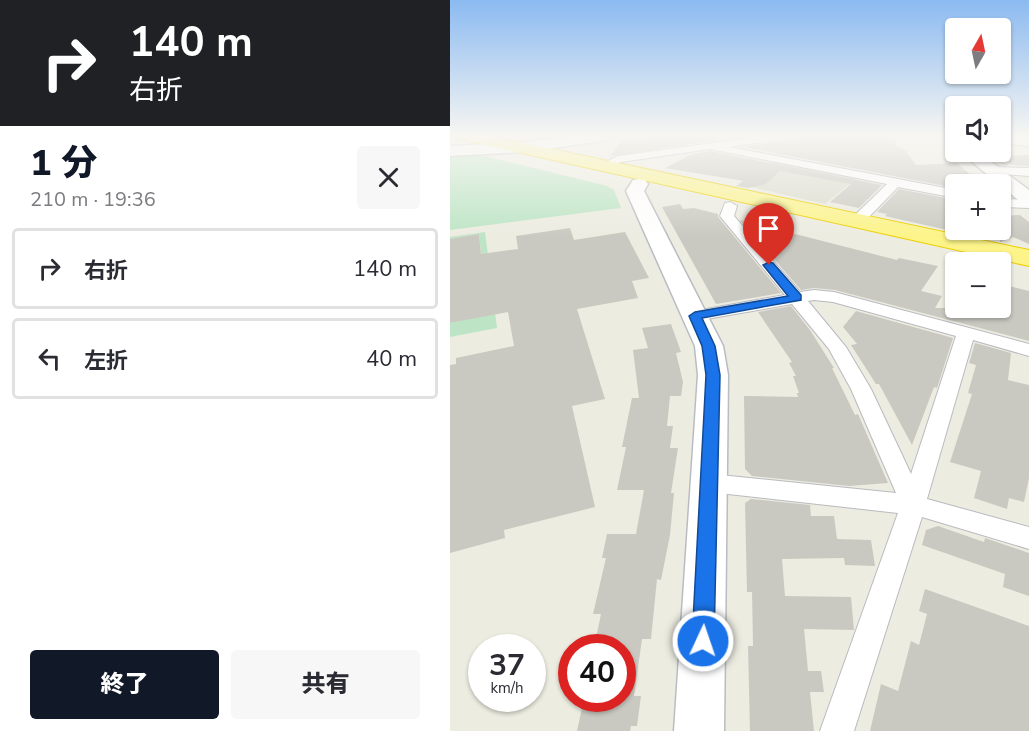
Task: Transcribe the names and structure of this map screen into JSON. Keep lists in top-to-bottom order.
{
  "north": "top",
  "page": {
    "turn": ["140 m", "右折"],
    "map_buttons": ["+", "−"],
    "heading": ["1 分", "210 m · 19:36"],
    "list": [
      {
        "name": "右折",
        "value": "140 m"
      },
      {
        "name": "左折",
        "value": "40 m"
      }
    ],
    "speed": "37 km/h",
    "limit": "40",
    "buttons": ["終了", "共有"]
  }
}
